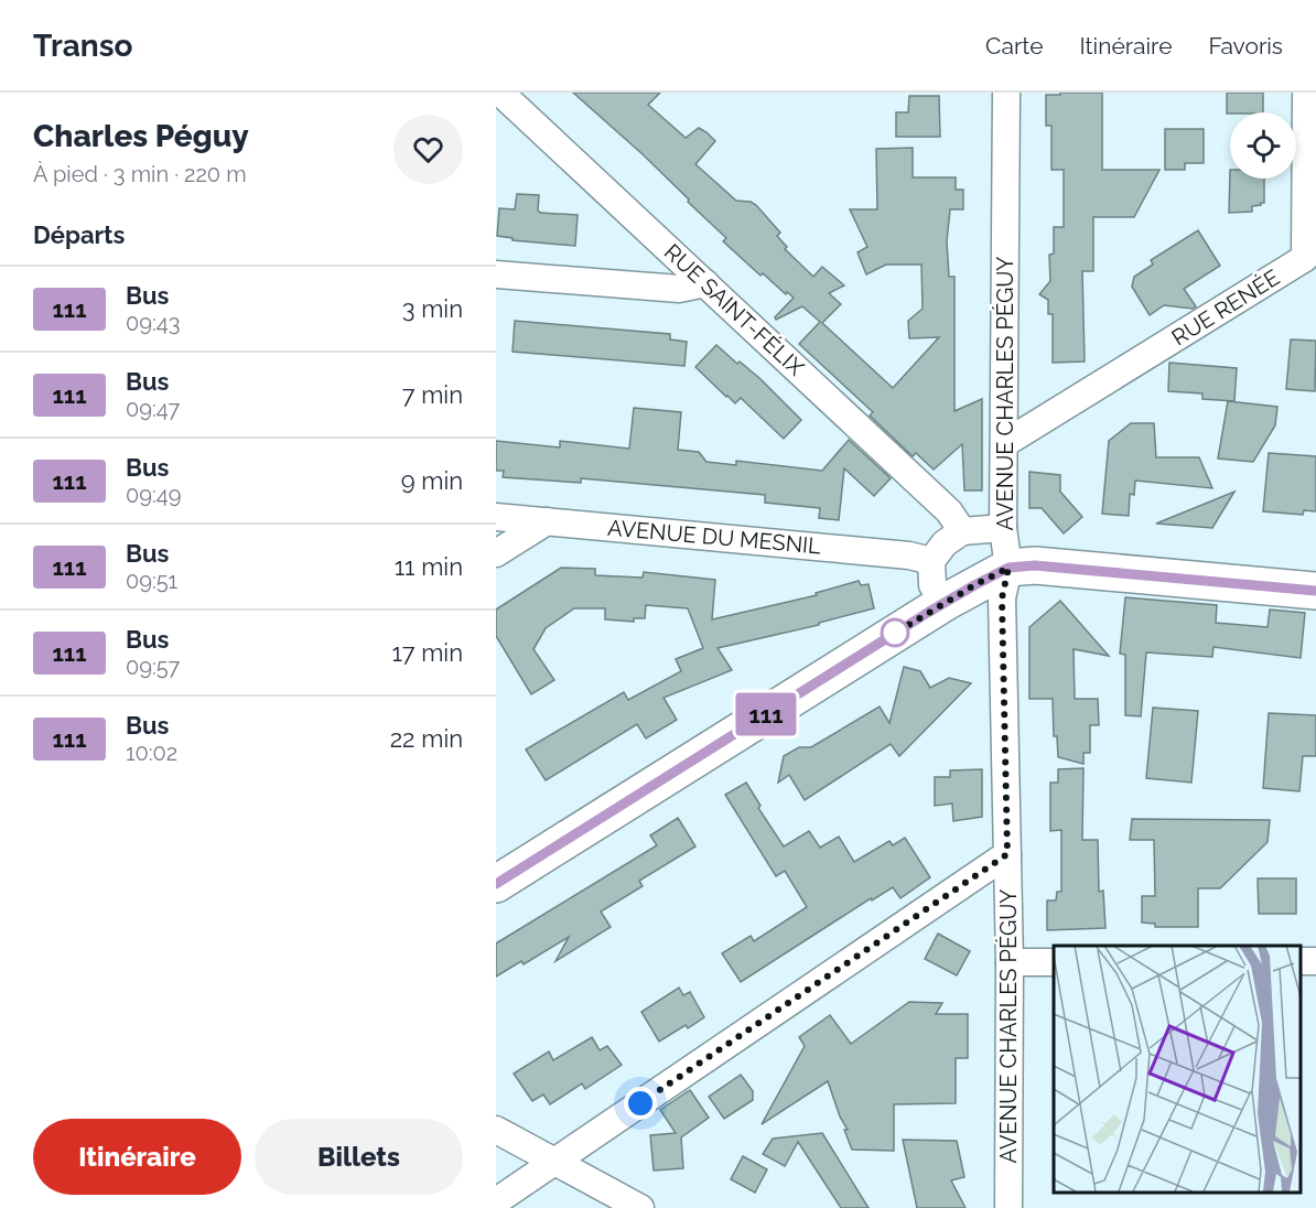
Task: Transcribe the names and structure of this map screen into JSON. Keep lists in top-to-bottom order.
{
  "streets": {
    "street": [
      "RUE RENÉE",
      "RUE SAINT-FÉLIX",
      "AVENUE CHARLES PÉGUY",
      "AVENUE DU MESNIL"
    ]
  },
  "crossings": [
    ["RUE RENÉE", "AVENUE CHARLES PÉGUY"]
  ],
  "lines": ["bus line 111"],
  "page": {
    "header": "Transo",
    "nav": ["Carte", "Itinéraire", "Favoris"],
    "heading": [
      ["Charles Péguy", "À pied · 3 min · 220 m"],
      "Départs"
    ],
    "on_map": "111",
    "list": [
      {
        "mark": "111",
        "name": "Bus",
        "note": "09:43",
        "value": "3 min"
      },
      {
        "mark": "111",
        "name": "Bus",
        "note": "09:47",
        "value": "7 min"
      },
      {
        "mark": "111",
        "name": "Bus",
        "note": "09:49",
        "value": "9 min"
      },
      {
        "mark": "111",
        "name": "Bus",
        "note": "09:51",
        "value": "11 min"
      },
      {
        "mark": "111",
        "name": "Bus",
        "note": "09:57",
        "value": "17 min"
      },
      {
        "mark": "111",
        "name": "Bus",
        "note": "10:02",
        "value": "22 min"
      }
    ],
    "buttons": ["Itinéraire", "Billets"]
  }
}
